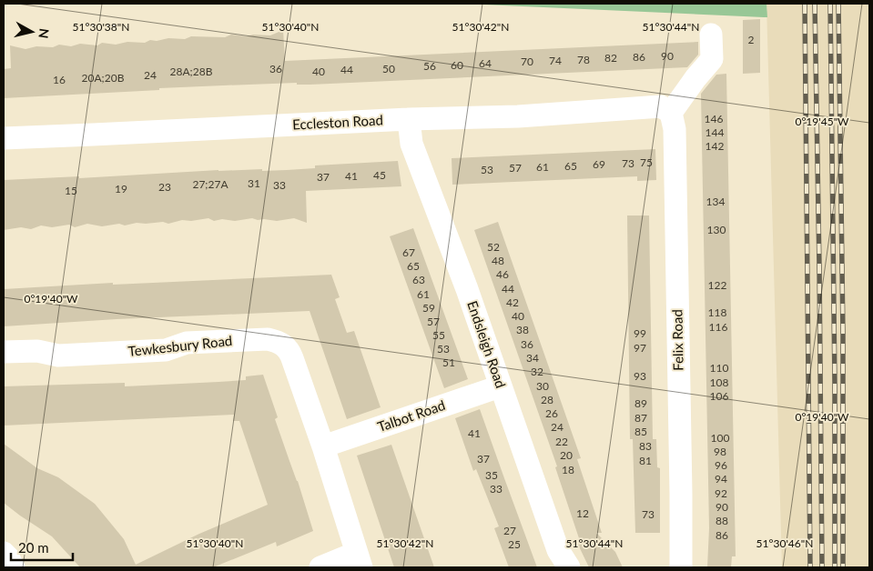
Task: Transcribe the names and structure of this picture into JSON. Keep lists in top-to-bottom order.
{
  "streets": {
    "street": [
      "Eccleston Road",
      "Felix Road",
      "Endsleigh Road",
      "Tewkesbury Road",
      "Talbot Road"
    ]
  },
  "crossings": [
    ["Eccleston Road", "Felix Road"],
    ["Eccleston Road", "Endsleigh Road"],
    ["Endsleigh Road", "Talbot Road"],
    ["Tewkesbury Road", "Talbot Road"]
  ],
  "house_numbers": [
    "2",
    "90",
    "86",
    "82",
    "78",
    "74",
    "70",
    "64",
    "60",
    "56",
    "36",
    "50",
    "44",
    "28A;28B",
    "40",
    "24",
    "20A;20B",
    "16",
    "146",
    "144",
    "142",
    "75",
    "73",
    "69",
    "65",
    "61",
    "57",
    "53",
    "45",
    "41",
    "37",
    "31",
    "27;27A",
    "33",
    "23",
    "19",
    "15",
    "134",
    "130",
    "52",
    "67",
    "48",
    "65",
    "46",
    "63",
    "122",
    "44",
    "61",
    "42",
    "59",
    "118",
    "40",
    "57",
    "116",
    "38",
    "99",
    "55",
    "36",
    "97",
    "53",
    "34",
    "51",
    "110",
    "32",
    "93",
    "108",
    "30",
    "106",
    "28",
    "89",
    "26",
    "87",
    "24",
    "85",
    "41",
    "100",
    "22",
    "83",
    "98",
    "20",
    "37",
    "81",
    "96",
    "18",
    "35",
    "94",
    "33",
    "92",
    "90",
    "12",
    "73",
    "88",
    "27",
    "86",
    "25"
  ],
  "scale_bar": "20 m",
  "north": "right",
  "coordinates": [
    "51°30'38\"N",
    "51°30'40\"N",
    "51°30'42\"N",
    "51°30'44\"N",
    "0°19'45\"W",
    "0°19'40\"W",
    "51°30'46\"N"
  ]
}
